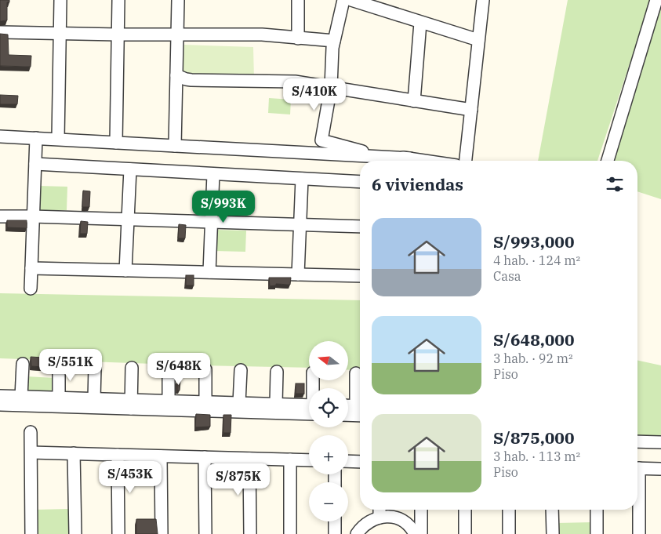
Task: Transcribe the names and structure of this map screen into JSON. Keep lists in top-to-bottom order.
{
  "north": "left",
  "page": {
    "price": [
      "S/410K",
      "S/993K",
      "S/551K",
      "S/648K",
      "S/453K",
      "S/875K"
    ],
    "heading": "6 viviendas",
    "list": [
      {
        "name": "S/993,000",
        "note": "4 hab. · 124 m² · Casa"
      },
      {
        "name": "S/648,000",
        "note": "3 hab. · 92 m² · Piso"
      },
      {
        "name": "S/875,000",
        "note": "3 hab. · 113 m² · Piso"
      }
    ],
    "map_buttons": ["+", "−"]
  }
}
